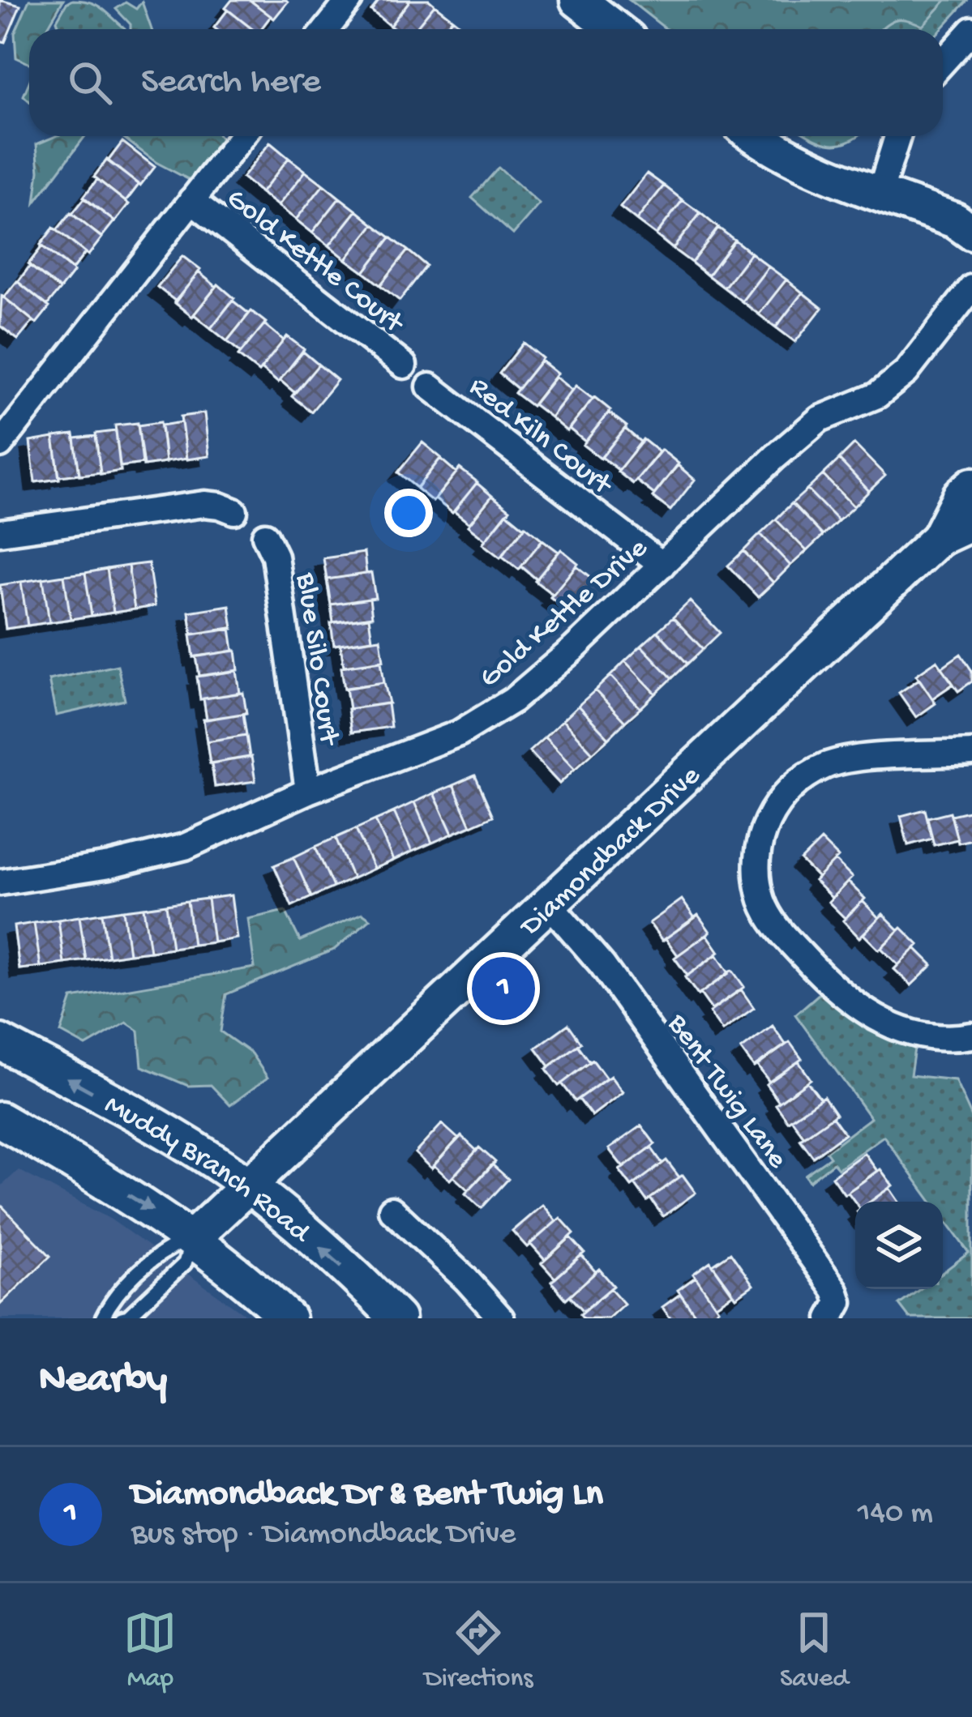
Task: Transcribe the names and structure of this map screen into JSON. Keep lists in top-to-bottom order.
{
  "streets": {
    "street": [
      "Gold Kettle Court",
      "Red Kiln Court",
      "Gold Kettle Drive",
      "Blue Silo Court",
      "Diamondback Drive",
      "Bent Twig Lane",
      "Muddy Branch Road"
    ]
  },
  "crossings": [
    ["Red Kiln Court", "Gold Kettle Drive"],
    ["Gold Kettle Drive", "Blue Silo Court"],
    ["Diamondback Drive", "Bent Twig Lane"],
    ["Diamondback Drive", "Muddy Branch Road"]
  ],
  "page": {
    "search": "Search here",
    "pins": "1",
    "heading": "Nearby",
    "list": [
      {
        "mark": "1",
        "name": "Diamondback Dr & Bent Twig Ln",
        "note": "Bus stop · Diamondback Drive",
        "value": "140 m"
      }
    ],
    "nav": ["Map", "Directions", "Saved"]
  }
}
